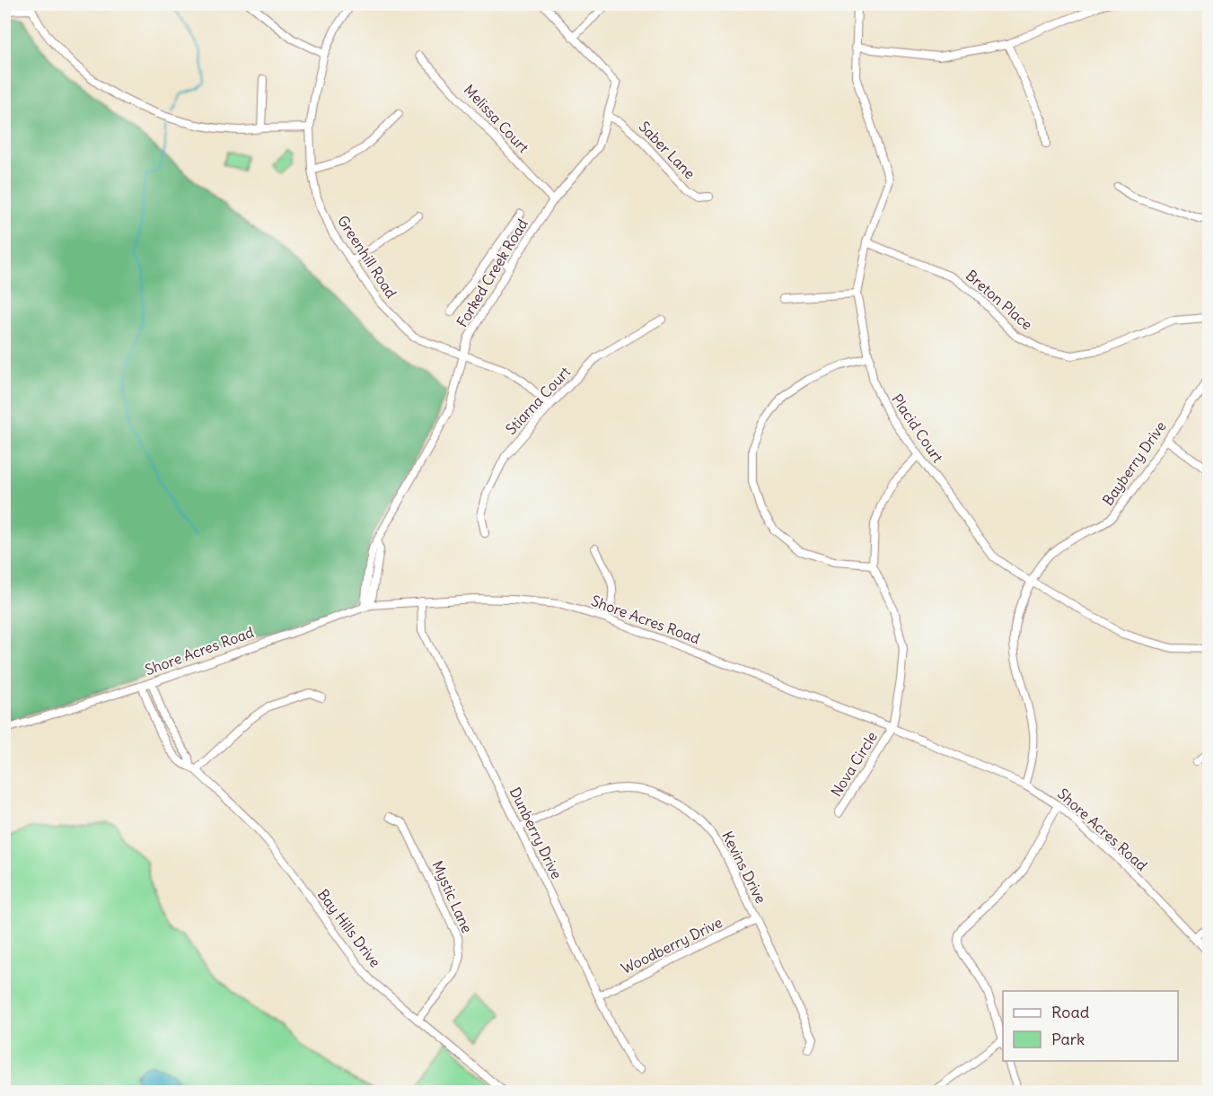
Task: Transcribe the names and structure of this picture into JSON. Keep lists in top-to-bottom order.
{
  "streets": {
    "street": [
      "Melissa Court",
      "Saber Lane",
      "Greenhill Road",
      "Forked Creek Road",
      "Breton Place",
      "Stiarna Court",
      "Placid Court",
      "Bayberry Drive",
      "Shore Acres Road",
      "Nova Circle",
      "Dunberry Drive",
      "Kevins Drive",
      "Mystic Lane",
      "Bay Hills Drive",
      "Woodberry Drive"
    ]
  },
  "crossings": [
    ["Melissa Court", "Forked Creek Road"],
    ["Saber Lane", "Forked Creek Road"],
    ["Greenhill Road", "Forked Creek Road"],
    ["Greenhill Road", "Stiarna Court"],
    ["Forked Creek Road", "Shore Acres Road"],
    ["Breton Place", "Placid Court"],
    ["Placid Court", "Bayberry Drive"],
    ["Bayberry Drive", "Shore Acres Road"],
    ["Shore Acres Road", "Nova Circle"],
    ["Shore Acres Road", "Dunberry Drive"],
    ["Shore Acres Road", "Bay Hills Drive"],
    ["Dunberry Drive", "Kevins Drive"],
    ["Dunberry Drive", "Woodberry Drive"],
    ["Kevins Drive", "Woodberry Drive"],
    ["Mystic Lane", "Bay Hills Drive"]
  ],
  "legend": ["Road", "Park"]
}
